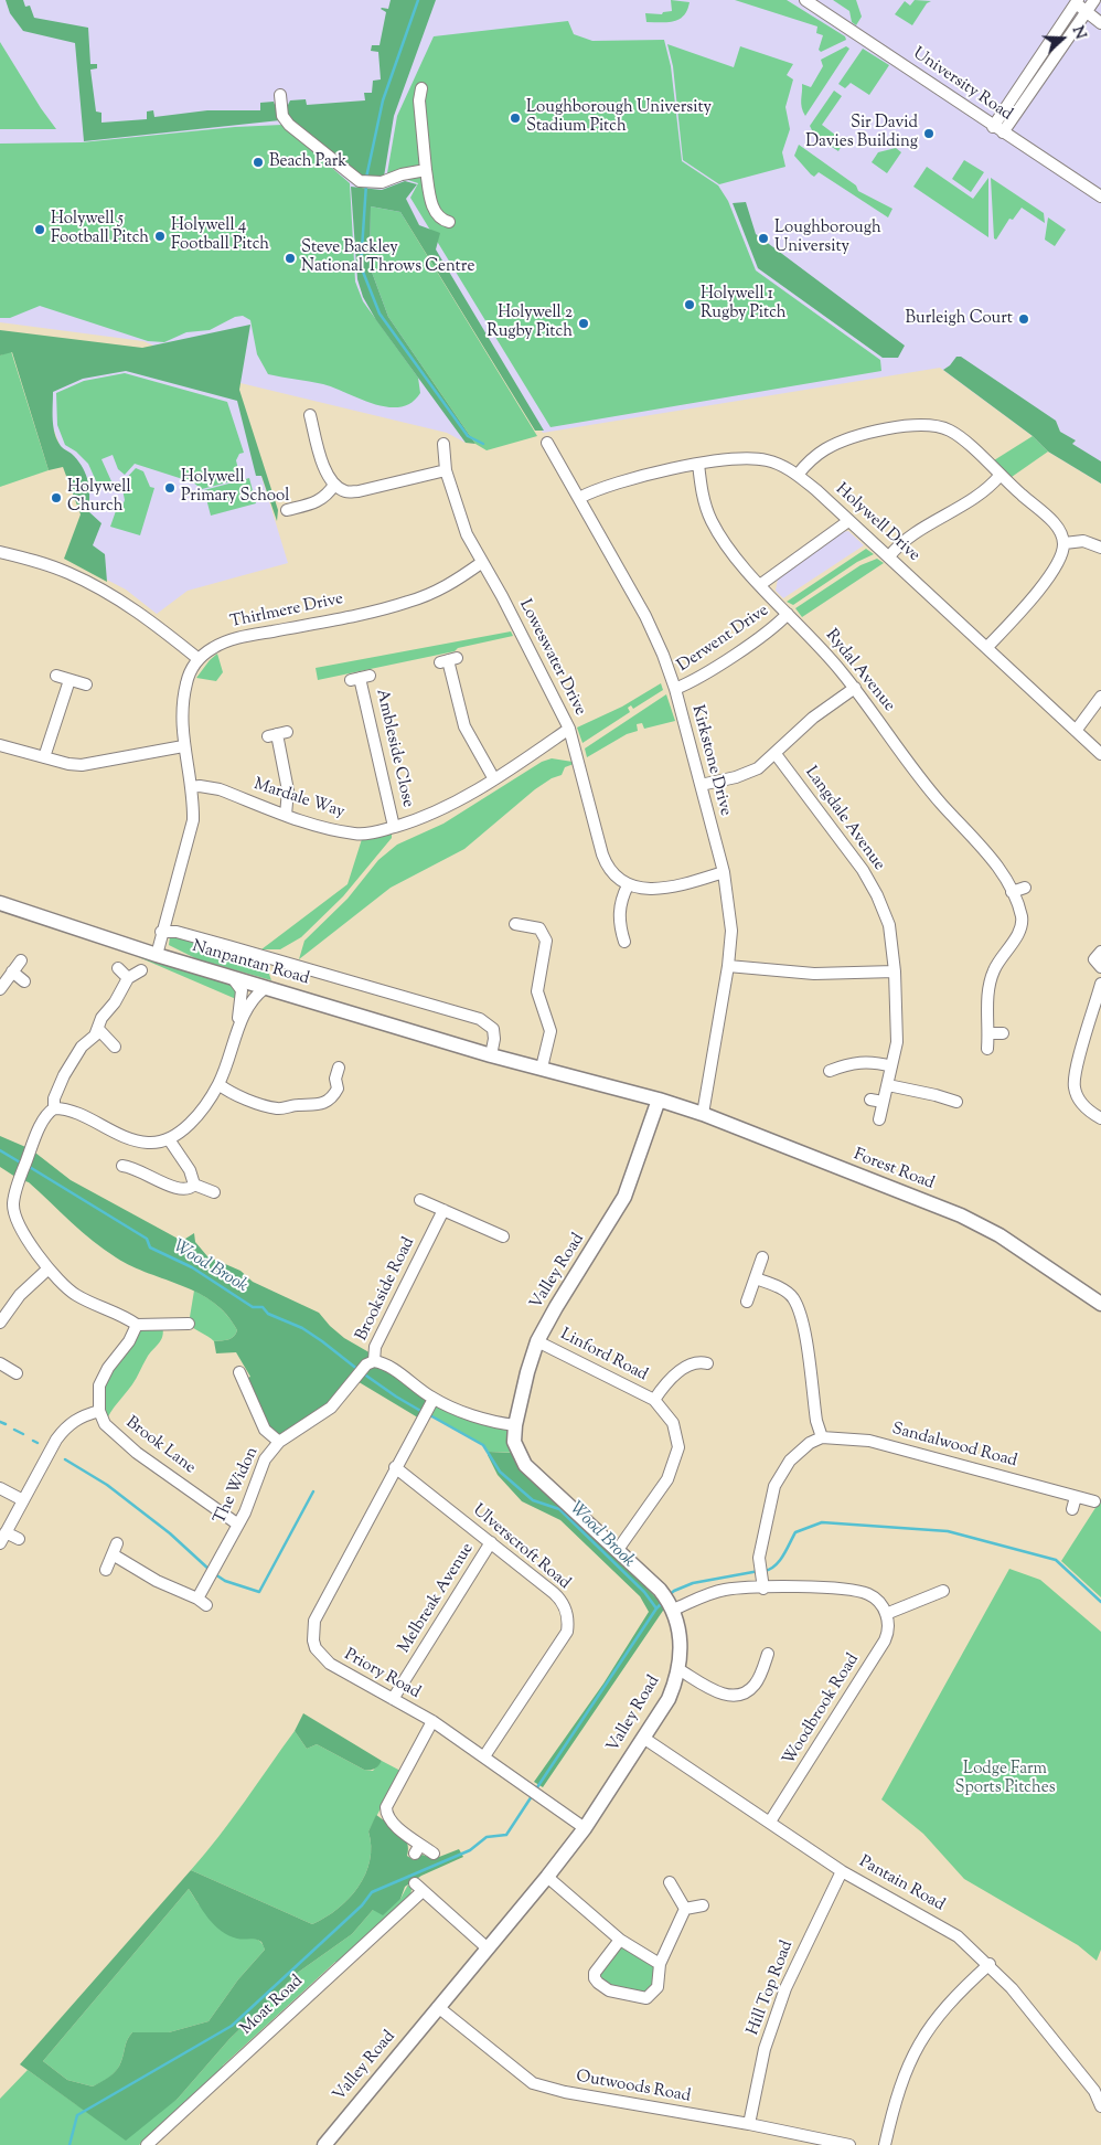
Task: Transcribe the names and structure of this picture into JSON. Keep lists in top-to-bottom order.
{
  "streets": {
    "street": [
      "University Road",
      "Holywell Drive",
      "Thirlmere Drive",
      "Derwent Drive",
      "Loweswater Drive",
      "Rydal Avenue",
      "Ambleside Close",
      "Kirkstone Drive",
      "Mardale Way",
      "Langdale Avenue",
      "Nanpantan Road",
      "Forest Road",
      "Valley Road",
      "Brookside Road",
      "Linford Road",
      "Brook Lane",
      "Sandalwood Road",
      "The Widon",
      "Ulverscroft Road",
      "Melbreak Avenue",
      "Priory Road",
      "Woodbrook Road",
      "Pantain Road",
      "Hill Top Road",
      "Moat Road",
      "Outwoods Road"
    ]
  },
  "crossings": [
    ["Holywell Drive", "Derwent Drive"],
    ["Holywell Drive", "Rydal Avenue"],
    ["Holywell Drive", "Kirkstone Drive"],
    ["Thirlmere Drive", "Loweswater Drive"],
    ["Derwent Drive", "Rydal Avenue"],
    ["Derwent Drive", "Kirkstone Drive"],
    ["Loweswater Drive", "Mardale Way"],
    ["Ambleside Close", "Mardale Way"],
    ["Kirkstone Drive", "Forest Road"],
    ["Nanpantan Road", "Forest Road"],
    ["Nanpantan Road", "Valley Road"],
    ["Forest Road", "Valley Road"],
    ["Valley Road", "Brookside Road"],
    ["Valley Road", "Linford Road"],
    ["Valley Road", "Priory Road"],
    ["Valley Road", "Pantain Road"],
    ["Valley Road", "Moat Road"],
    ["Valley Road", "Outwoods Road"],
    ["Brookside Road", "The Widon"],
    ["Brookside Road", "Priory Road"],
    ["Brook Lane", "The Widon"],
    ["Ulverscroft Road", "Melbreak Avenue"],
    ["Ulverscroft Road", "Priory Road"],
    ["Melbreak Avenue", "Priory Road"],
    ["Woodbrook Road", "Pantain Road"],
    ["Pantain Road", "Hill Top Road"],
    ["Hill Top Road", "Outwoods Road"]
  ],
  "water": ["Wood Brook"],
  "parks": ["Lodge Farm Sports Pitches"],
  "places": [
    "Loughborough University Stadium Pitch",
    "Sir David Davies Building",
    "Beach Park",
    "Holywell 5 Football Pitch",
    "Holywell 4 Football Pitch",
    "Loughborough University",
    "Steve Backley National Throws Centre",
    "Holywell 1 Rugby Pitch",
    "Burleigh Court",
    "Holywell 2 Rugby Pitch",
    "Holywell Primary School",
    "Holywell Church"
  ],
  "north": "right"
}
